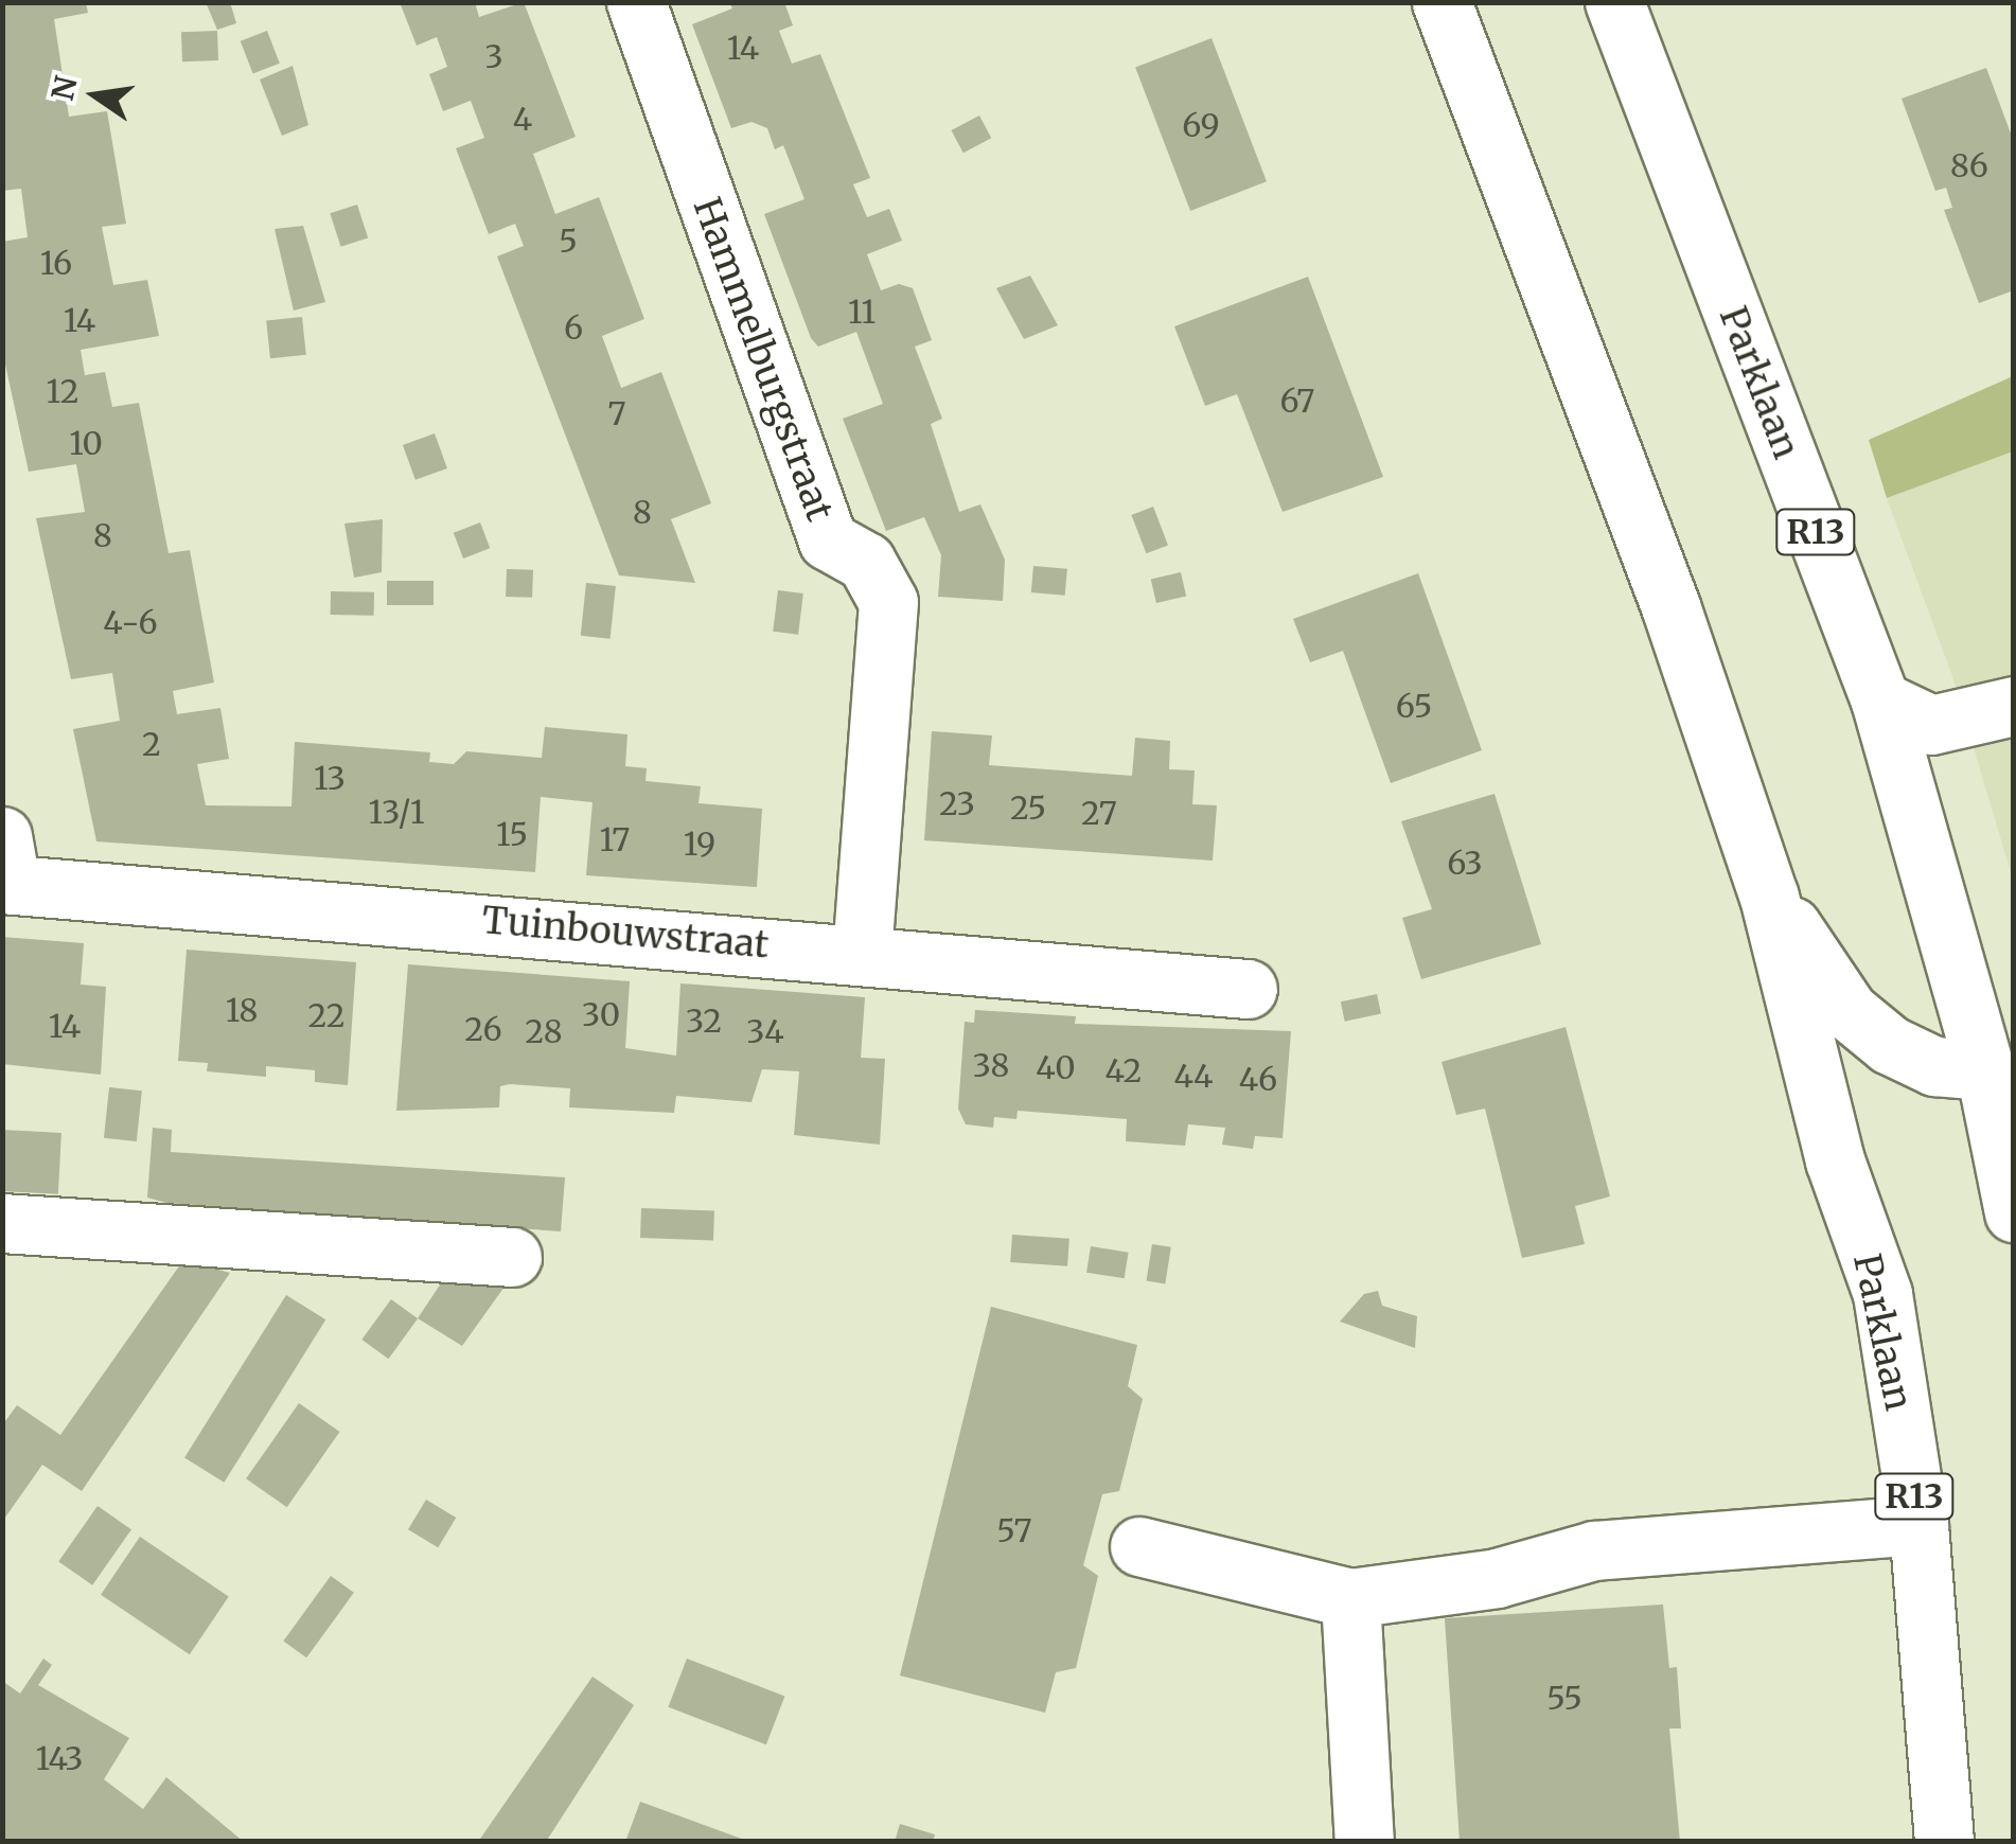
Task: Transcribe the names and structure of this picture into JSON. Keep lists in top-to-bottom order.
{
  "streets": {
    "main road": [
      "Hammelburgstraat",
      "Parklaan",
      "R13",
      "Tuinbouwstraat"
    ]
  },
  "crossings": [
    ["Hammelburgstraat", "Tuinbouwstraat"]
  ],
  "house_numbers": [
    "14",
    "3",
    "4",
    "69",
    "86",
    "5",
    "16",
    "11",
    "14",
    "6",
    "12",
    "67",
    "7",
    "10",
    "8",
    "8",
    "4-6",
    "65",
    "2",
    "13",
    "23",
    "25",
    "13/1",
    "27",
    "15",
    "17",
    "19",
    "63",
    "18",
    "30",
    "22",
    "32",
    "14",
    "26",
    "28",
    "34",
    "38",
    "40",
    "42",
    "44",
    "46",
    "57",
    "55",
    "143"
  ],
  "north": "left"
}
